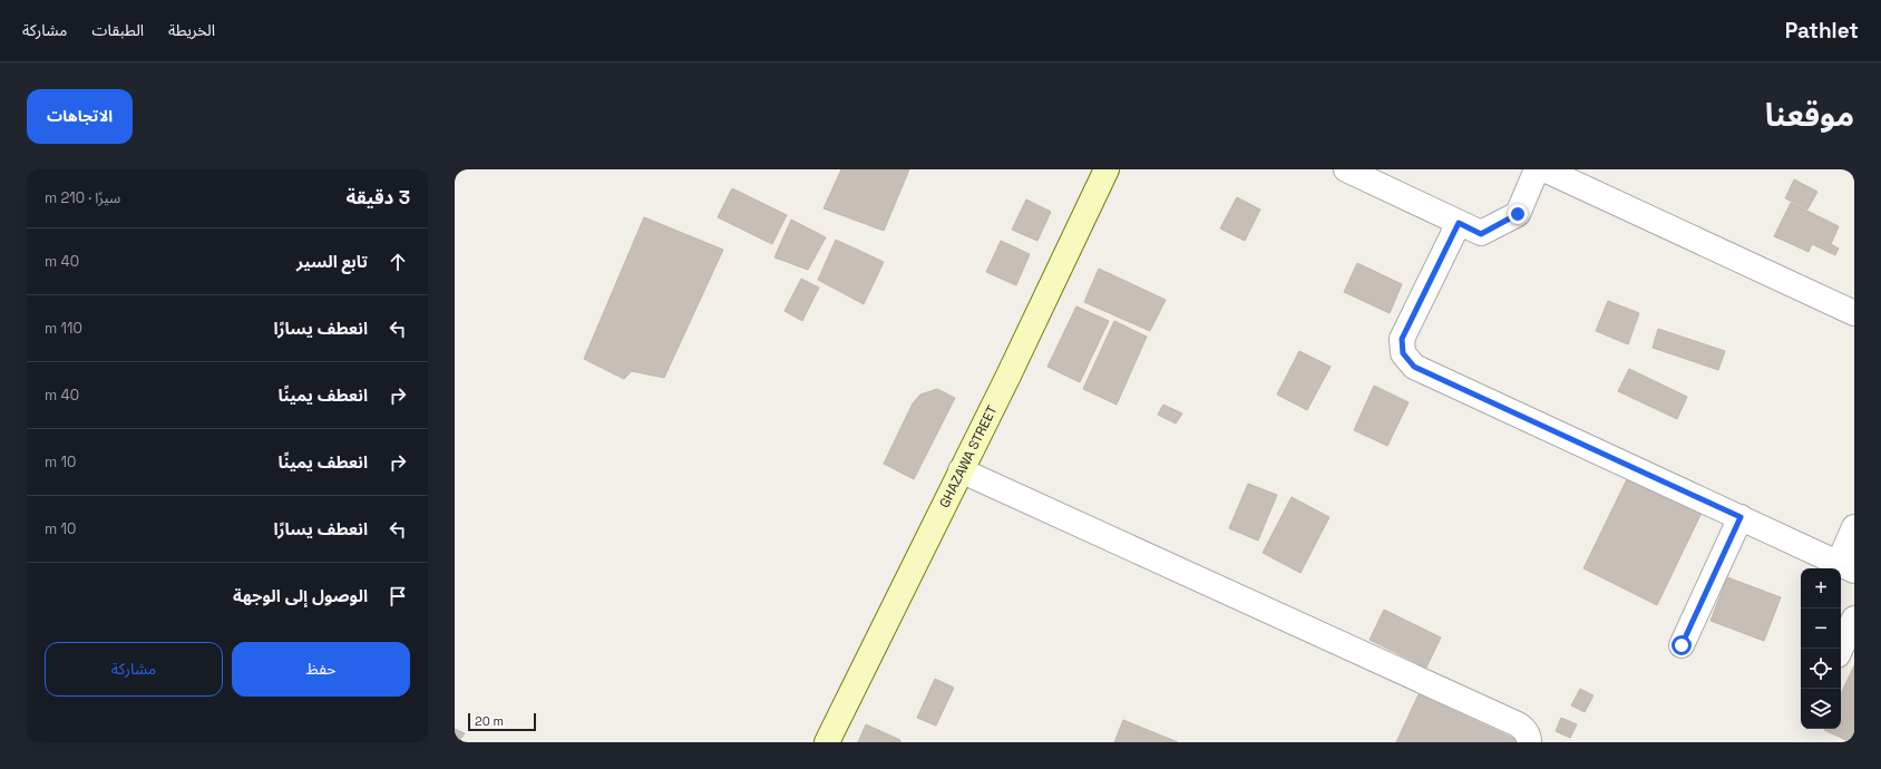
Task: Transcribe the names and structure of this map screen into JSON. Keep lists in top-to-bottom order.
{
  "streets": {
    "main road": ["GHAZAWA STREET"]
  },
  "scale_bar": "20 m",
  "page": {
    "header": "Pathlet",
    "nav": ["الخريطة", "الطبقات", "مشاركة"],
    "title": "موقعنا",
    "buttons": [
      "الاتجاهات",
      ["حفظ", "مشاركة"]
    ],
    "heading": ["3 دقيقة", "سيرًا · 210 m"],
    "list": [
      ["تابع السير", "40 m"],
      ["انعطف يسارًا", "110 m"],
      ["انعطف يمينًا", "40 m"],
      ["انعطف يمينًا", "10 m"],
      ["انعطف يسارًا", "10 m"],
      "الوصول إلى الوجهة"
    ],
    "map_buttons": ["+", "−"],
    "scale": "20 m"
  }
}
